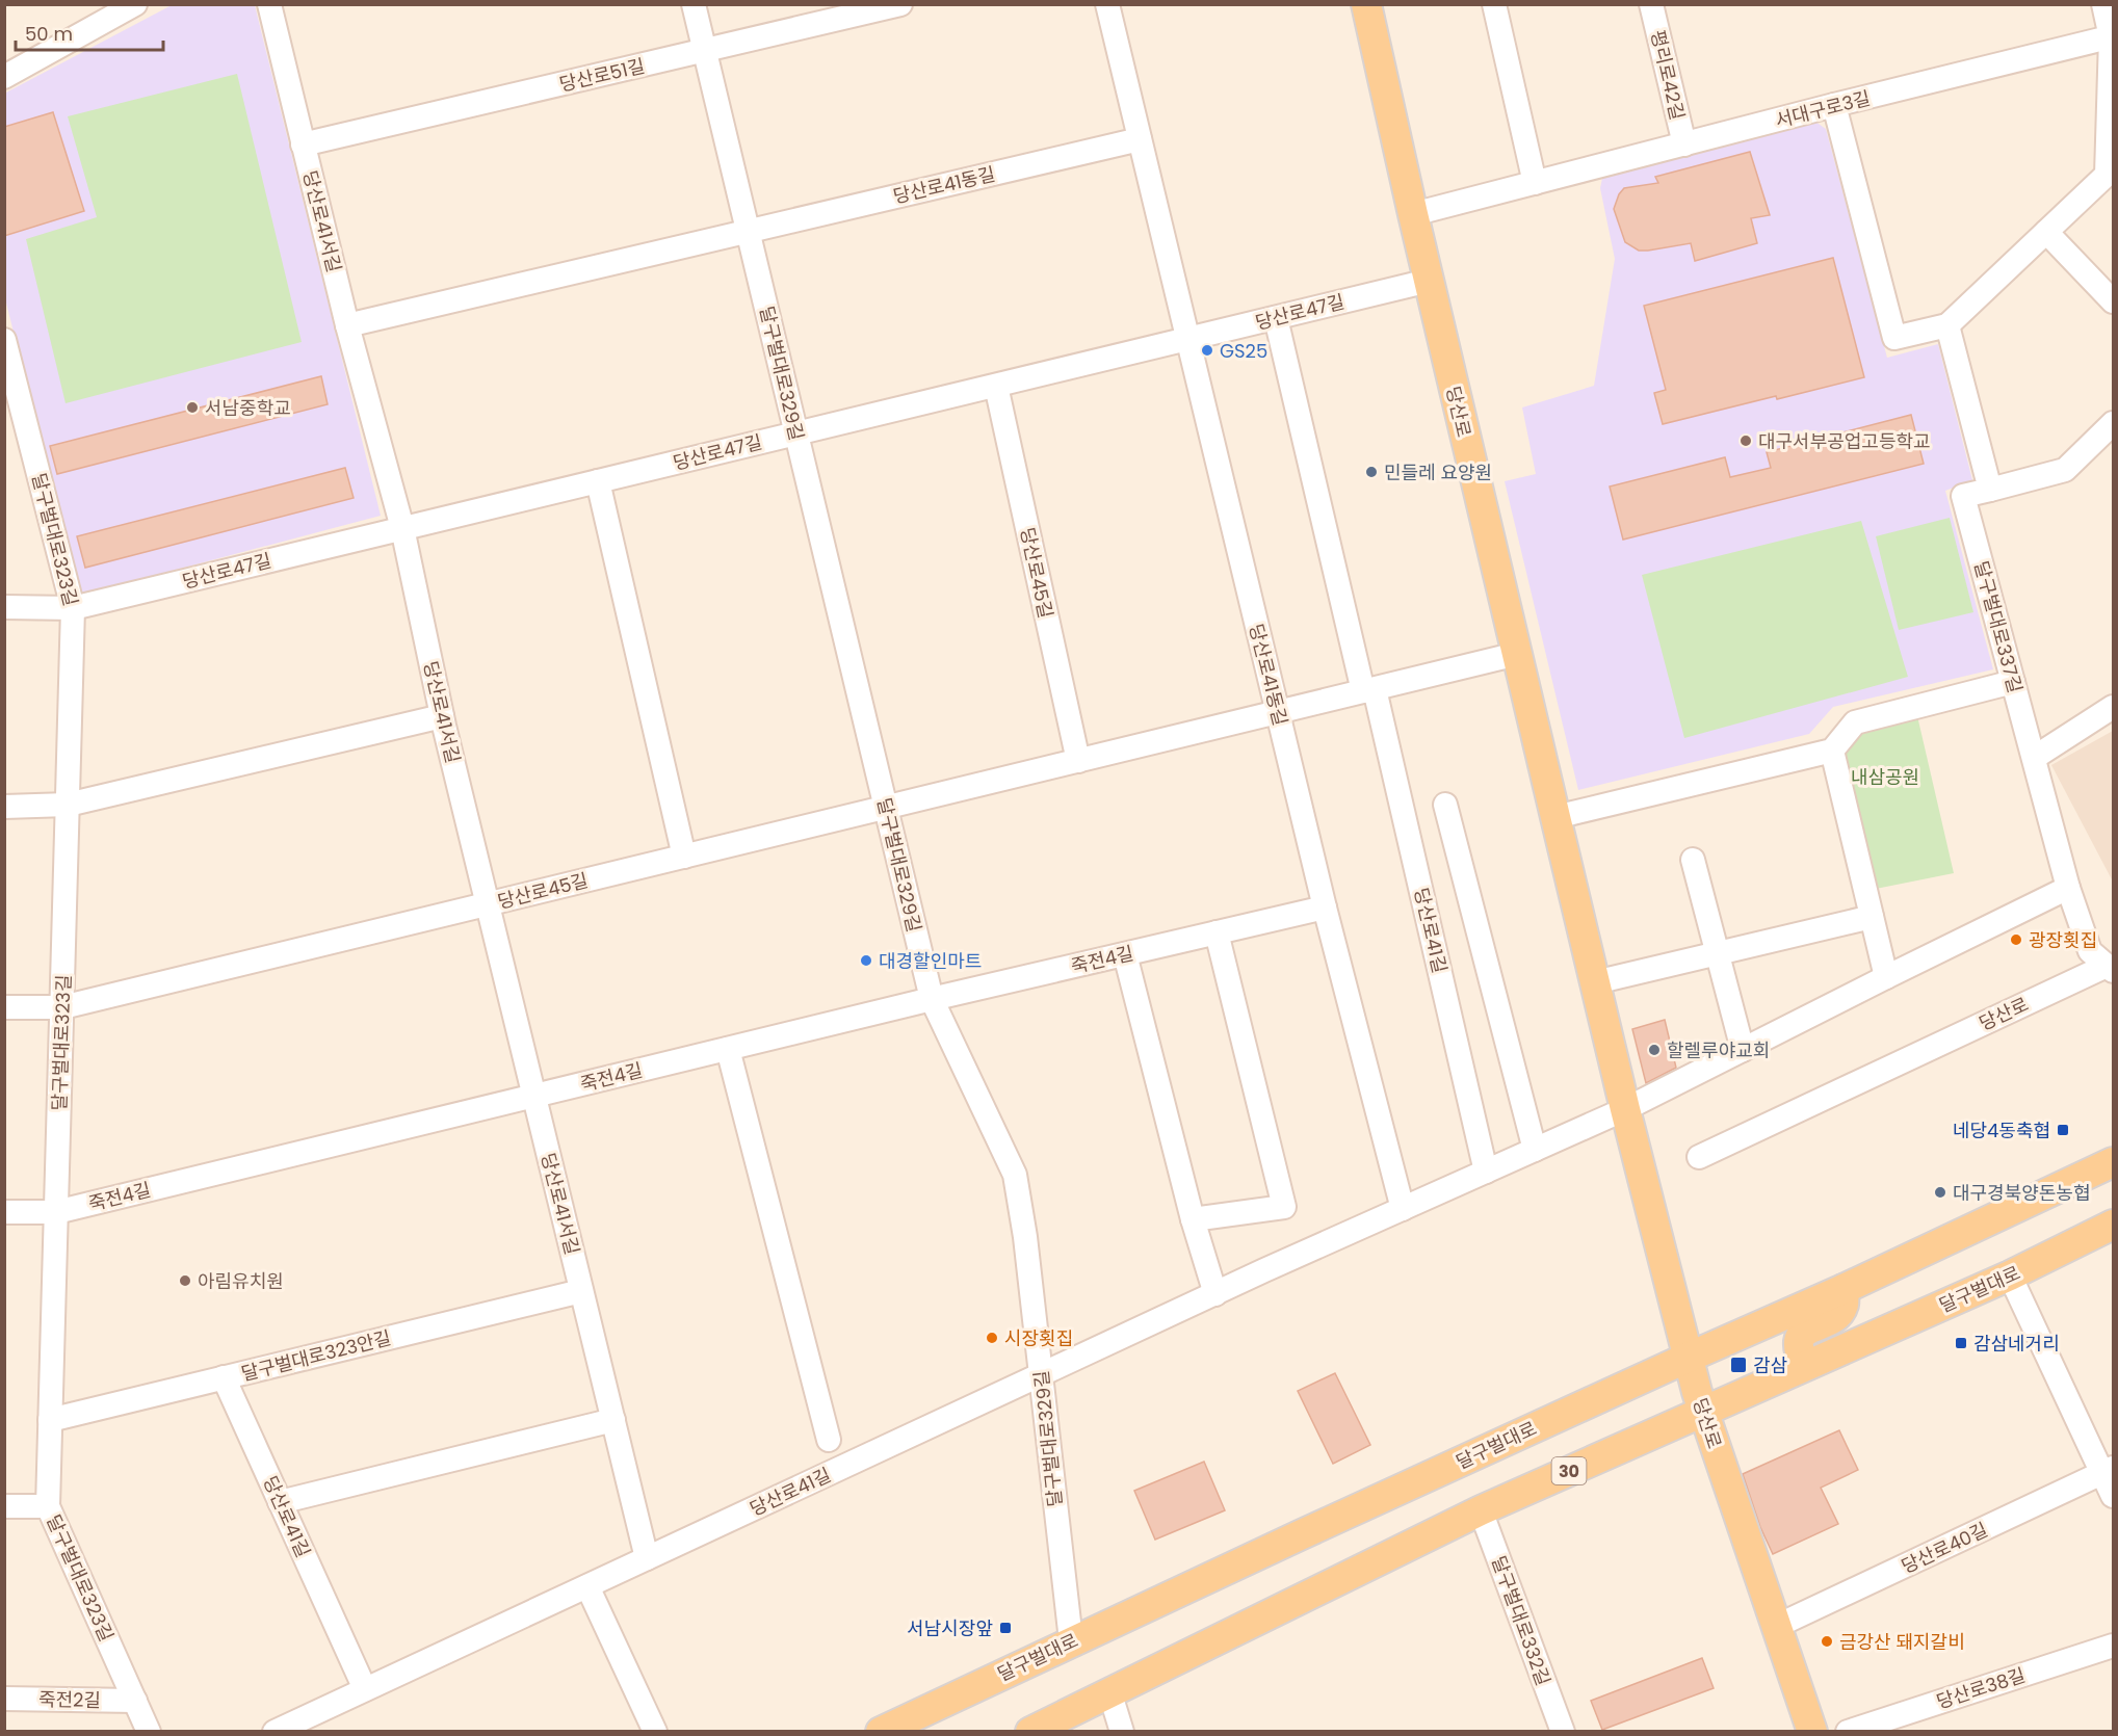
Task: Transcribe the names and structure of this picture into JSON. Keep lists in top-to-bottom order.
{
  "streets": {
    "main road": ["당산로", "달구벌대로", "30"],
    "street": [
      "당산로51길",
      "평리로42길",
      "서대구로3길",
      "당산로41동길",
      "당산로41서길",
      "당산로47길",
      "달구벌대로329길",
      "달구벌대로323길",
      "당산로45길",
      "달구벌대로337길",
      "당산로41길",
      "죽전4길",
      "달구벌대로323안길",
      "당산로40길",
      "달구벌대로332길",
      "당산로38길",
      "죽전2길"
    ]
  },
  "crossings": [
    ["당산로51길", "당산로41서길"],
    ["당산로51길", "달구벌대로329길"],
    ["평리로42길", "서대구로3길"],
    ["서대구로3길", "당산로"],
    ["당산로41동길", "당산로47길"],
    ["당산로41동길", "달구벌대로329길"],
    ["당산로41동길", "당산로45길"],
    ["당산로41동길", "당산로41길"],
    ["당산로41동길", "죽전4길"],
    ["당산로41서길", "당산로47길"],
    ["당산로41서길", "당산로45길"],
    ["당산로41서길", "당산로41길"],
    ["당산로41서길", "죽전4길"],
    ["당산로41서길", "달구벌대로323안길"],
    ["당산로47길", "달구벌대로329길"],
    ["당산로47길", "당산로"],
    ["당산로47길", "달구벌대로323길"],
    ["당산로47길", "당산로45길"],
    ["달구벌대로329길", "당산로45길"],
    ["달구벌대로329길", "당산로41길"],
    ["달구벌대로329길", "죽전4길"],
    ["달구벌대로329길", "달구벌대로"],
    ["당산로", "당산로45길"],
    ["당산로", "달구벌대로337길"],
    ["당산로", "당산로41길"],
    ["당산로", "달구벌대로"],
    ["당산로", "당산로40길"],
    ["달구벌대로323길", "당산로45길"],
    ["달구벌대로323길", "죽전4길"],
    ["달구벌대로323길", "달구벌대로323안길"],
    ["달구벌대로323길", "죽전2길"],
    ["당산로45길", "당산로41길"],
    ["당산로41길", "죽전4길"],
    ["당산로41길", "달구벌대로323안길"],
    ["달구벌대로", "달구벌대로332길"]
  ],
  "parks": ["내삼공원"],
  "places": {
    "other": [
      "GS25",
      "서남중학교",
      "대구서부공업고등학교",
      "민들레 요양원",
      "광장횟집",
      "대경할인마트",
      "할렐루야교회",
      "대구경북양돈농협",
      "아림유치원",
      "시장횟집",
      "금강산 돼지갈비"
    ],
    "transit": [
      "네당4동축협",
      "감삼네거리",
      "감삼",
      "서남시장앞"
    ]
  },
  "scale_bar": "50 m"
}
